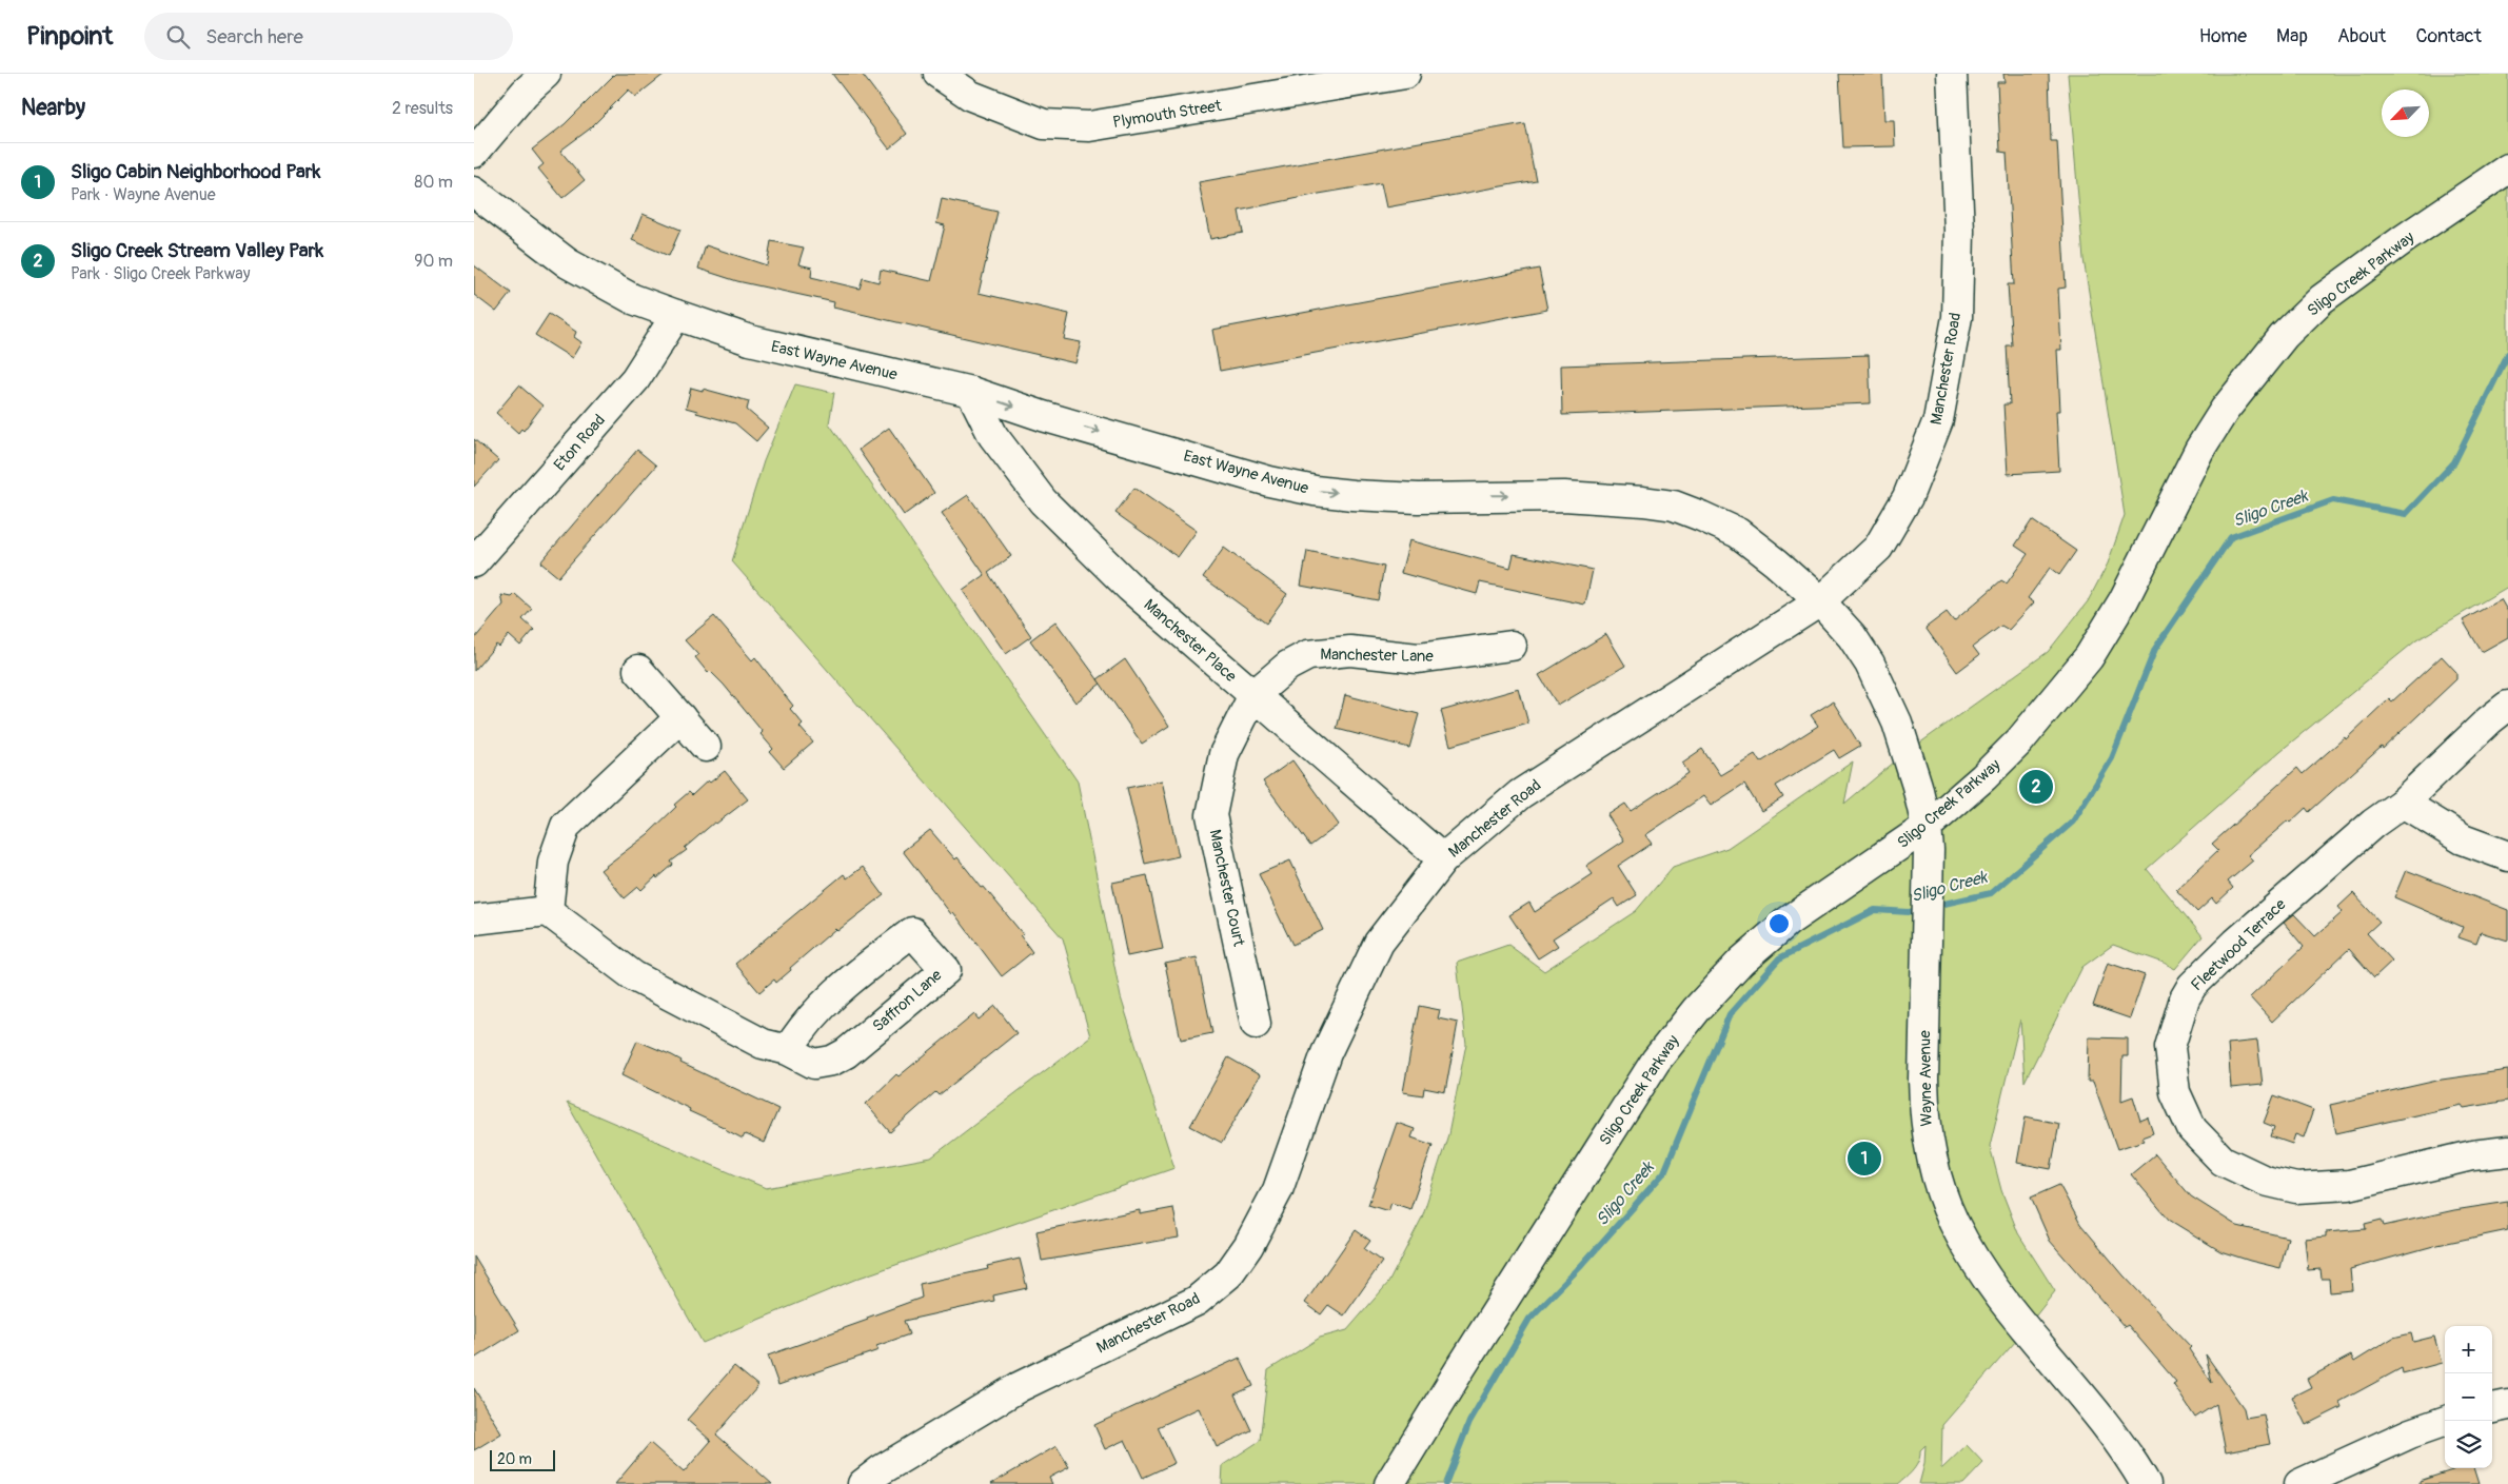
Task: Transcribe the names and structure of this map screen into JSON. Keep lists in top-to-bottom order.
{
  "streets": {
    "street": [
      "Plymouth Street",
      "Sligo Creek Parkway",
      "East Wayne Avenue",
      "Manchester Road",
      "Eton Road",
      "Manchester Place",
      "Manchester Lane",
      "Manchester Court",
      "Fleetwood Terrace",
      "Saffron Lane",
      "Wayne Avenue"
    ]
  },
  "crossings": [
    ["Sligo Creek Parkway", "East Wayne Avenue"],
    ["Sligo Creek Parkway", "Wayne Avenue"],
    ["East Wayne Avenue", "Manchester Road"],
    ["East Wayne Avenue", "Eton Road"],
    ["East Wayne Avenue", "Manchester Place"],
    ["East Wayne Avenue", "Wayne Avenue"],
    ["Manchester Road", "Manchester Place"],
    ["Manchester Place", "Manchester Lane"],
    ["Manchester Place", "Manchester Court"],
    ["Manchester Lane", "Manchester Court"]
  ],
  "one_way": ["East Wayne Avenue"],
  "water": ["Sligo Creek"],
  "scale_bar": "20 m",
  "north": "bottom left",
  "page": {
    "header": "Pinpoint",
    "search": "Search here",
    "nav": [
      "Home",
      "Map",
      "About",
      "Contact"
    ],
    "heading": ["Nearby", "2 results"],
    "list": [
      {
        "mark": "1",
        "name": "Sligo Cabin Neighborhood Park",
        "note": "Park · Wayne Avenue",
        "value": "80 m"
      },
      {
        "mark": "2",
        "name": "Sligo Creek Stream Valley Park",
        "note": "Park · Sligo Creek Parkway",
        "value": "90 m"
      }
    ],
    "pins": ["2", "1"],
    "map_buttons": ["+", "−"],
    "scale": "20 m"
  }
}
